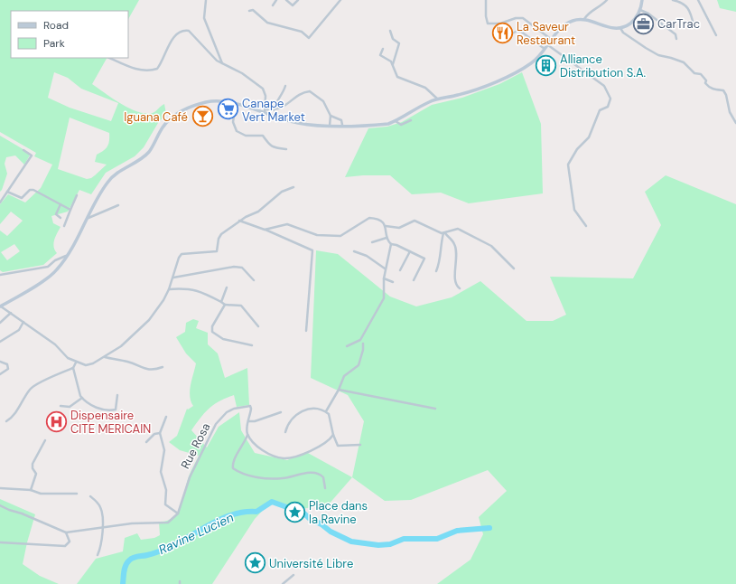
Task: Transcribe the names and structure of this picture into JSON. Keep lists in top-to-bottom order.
{
  "streets": {
    "street": ["Rue Rosa"]
  },
  "water": ["Ravine Lucien"],
  "places": {
    "office": ["CarTrac"],
    "restaurant": ["La Saveur Restaurant"],
    "building": ["Alliance Distribution S.A."],
    "supermarket": ["Canape Vert Market"],
    "bar": ["Iguana Café"],
    "hospital": ["Dispensaire CITE MERICAIN"],
    "place": ["Place dans la Ravine", "Université Libre"]
  },
  "legend": ["Road", "Park"]
}
